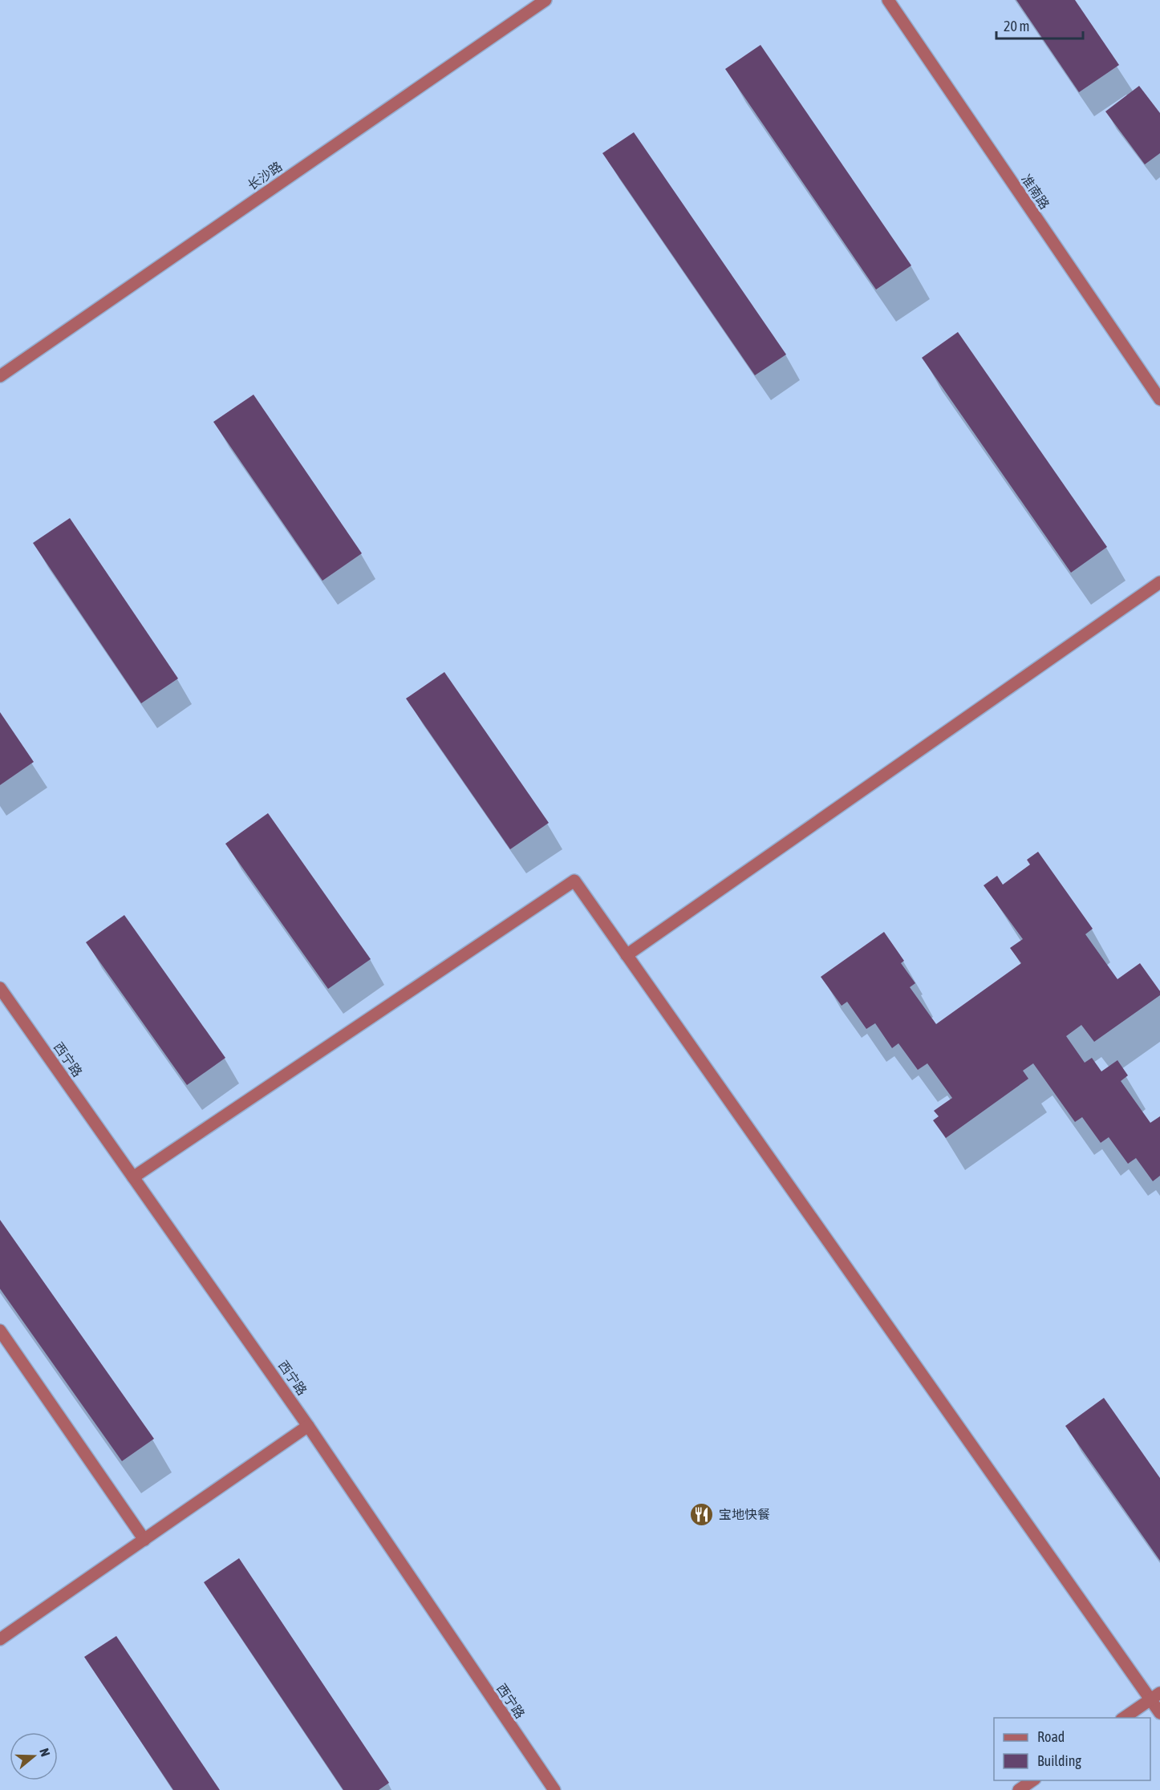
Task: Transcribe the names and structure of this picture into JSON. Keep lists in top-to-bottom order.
{
  "streets": {
    "street": ["长沙路", "准南路", "西宁路"]
  },
  "places": {
    "restaurant": ["宝地快餐"]
  },
  "legend": ["Road", "Building"],
  "scale_bar": "20 m",
  "north": "right"
}
